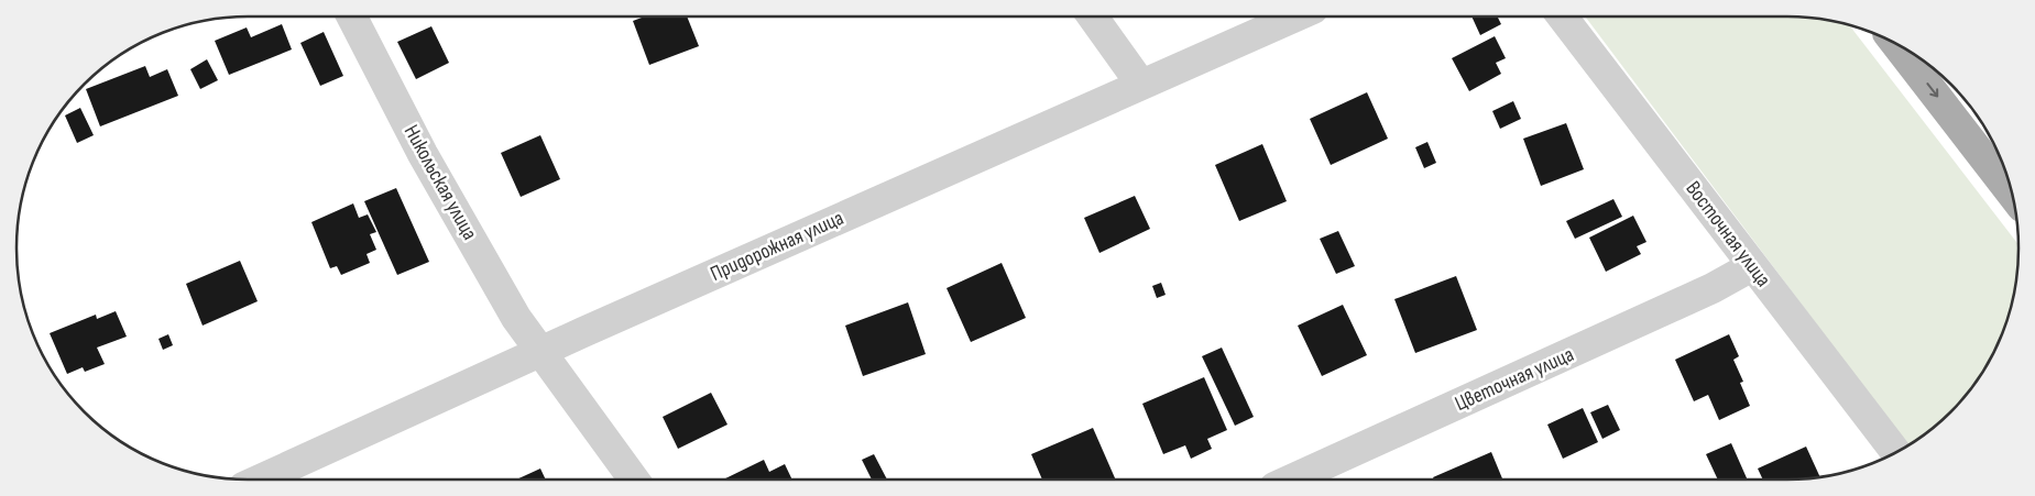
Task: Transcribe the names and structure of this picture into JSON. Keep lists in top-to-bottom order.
{
  "streets": {
    "street": [
      "Никольская улица",
      "Восточная улица",
      "Придорожная улица",
      "Цветочная улица"
    ]
  },
  "crossings": [
    ["Никольская улица", "Придорожная улица"],
    ["Восточная улица", "Цветочная улица"]
  ]
}
